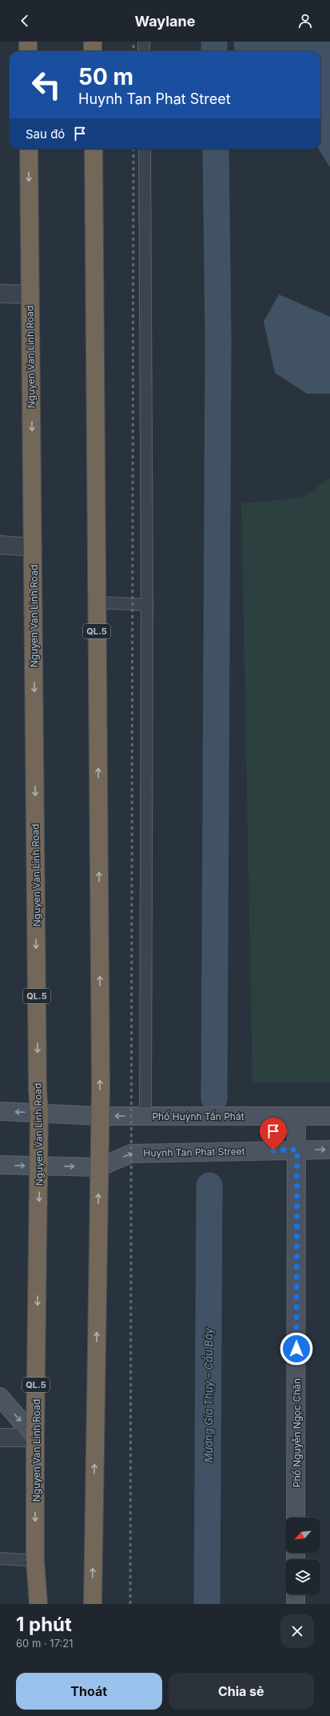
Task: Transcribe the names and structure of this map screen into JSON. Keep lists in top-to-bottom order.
{
  "streets": {
    "highway": ["Nguyen Van Linh Road", "QL.5"],
    "street": ["Phố Huỳnh Tấn Phát", "Huynh Tan Phat Street", "Phố Nguyễn Ngọc Chân"]
  },
  "crossings": [
    ["Nguyen Van Linh Road", "Phố Huỳnh Tấn Phát"],
    ["QL.5", "Phố Huỳnh Tấn Phát"],
    ["QL.5", "Huynh Tan Phat Street"],
    ["Phố Huỳnh Tấn Phát", "Phố Nguyễn Ngọc Chân"],
    ["Huynh Tan Phat Street", "Phố Nguyễn Ngọc Chân"]
  ],
  "one_way": ["Huynh Tan Phat Street"],
  "water": ["Mương Gia Thụy – Cầu Bây"],
  "north": "bottom left",
  "page": {
    "header": "Waylane",
    "turn": ["50 m", "Huynh Tan Phat Street"],
    "then": "Sau đó",
    "heading": ["1 phút", "60 m · 17:21"],
    "buttons": ["Thoát", "Chia sẻ"]
  }
}
